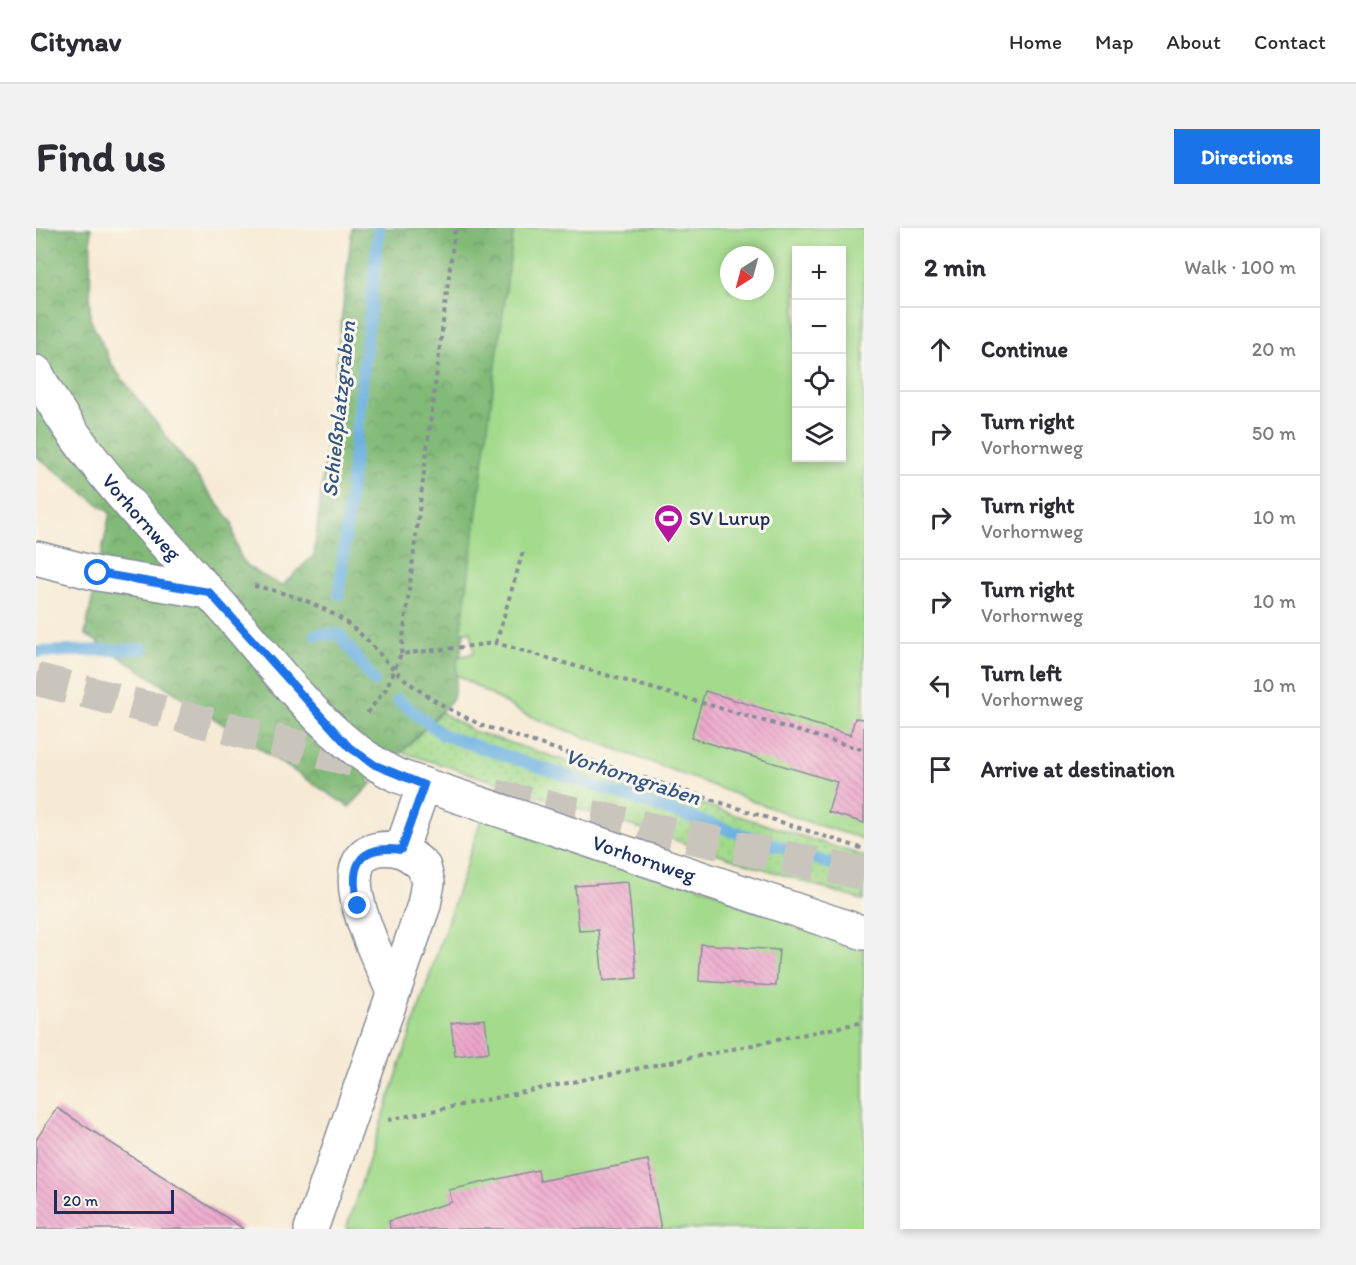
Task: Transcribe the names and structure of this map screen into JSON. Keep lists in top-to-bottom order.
{
  "streets": {
    "street": ["Vorhornweg"]
  },
  "water": ["Schießplatzgraben", "Vorhorngraben"],
  "places": {
    "sports": ["SV Lurup"]
  },
  "scale_bar": "20 m",
  "north": "bottom left",
  "page": {
    "header": "Citynav",
    "nav": [
      "Home",
      "Map",
      "About",
      "Contact"
    ],
    "buttons": "Directions",
    "title": "Find us",
    "heading": ["2 min", "Walk · 100 m"],
    "map_buttons": ["+", "−"],
    "list": [
      ["Continue", "20 m"],
      ["Turn right", "Vorhornweg", "50 m"],
      ["Turn right", "Vorhornweg", "10 m"],
      ["Turn right", "Vorhornweg", "10 m"],
      ["Turn left", "Vorhornweg", "10 m"],
      "Arrive at destination"
    ],
    "scale": "20 m"
  }
}
